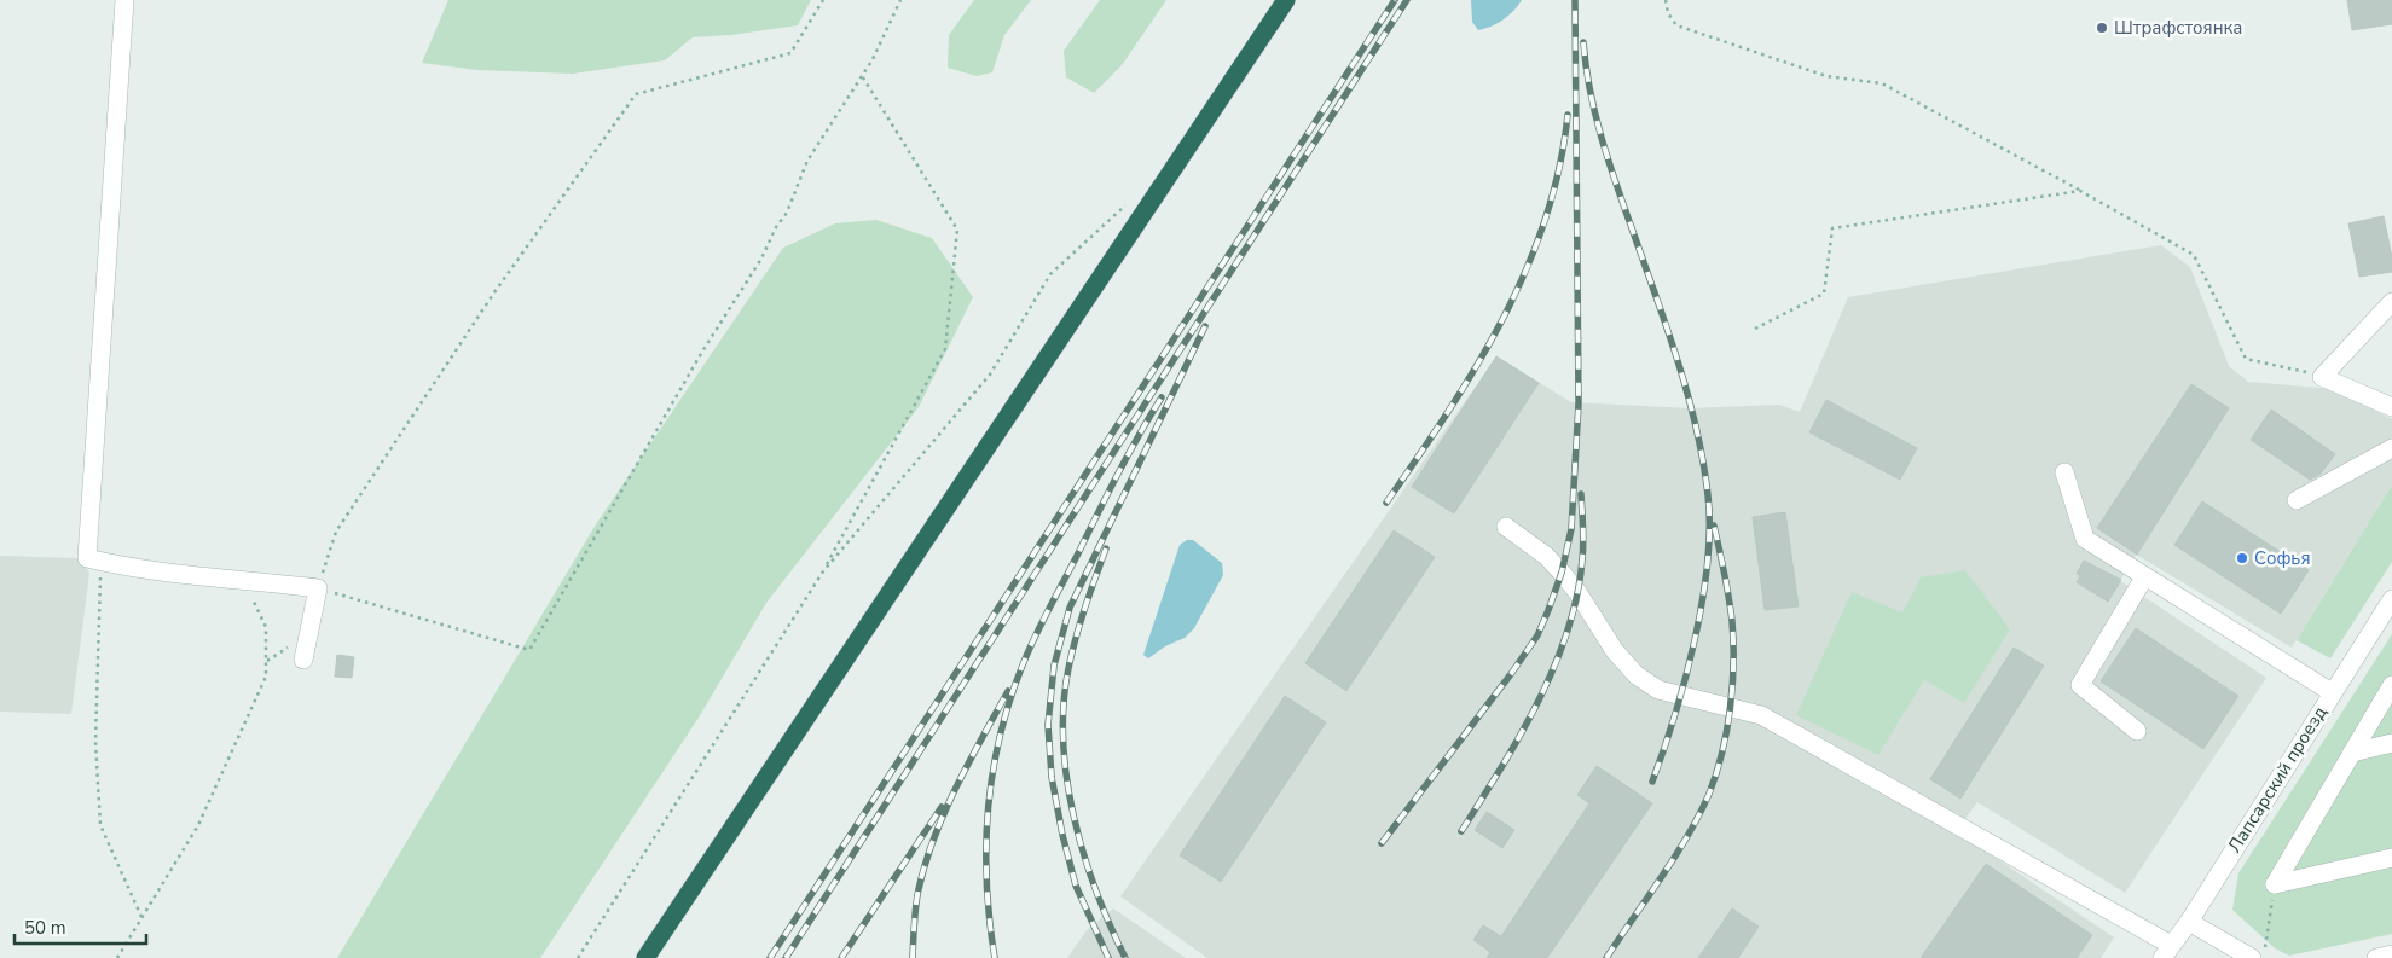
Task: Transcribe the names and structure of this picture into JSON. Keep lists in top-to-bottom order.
{
  "streets": {
    "street": ["Лапсарский проезд"]
  },
  "places": ["Штрафстоянка", "Софья"],
  "scale_bar": "50 m"
}
